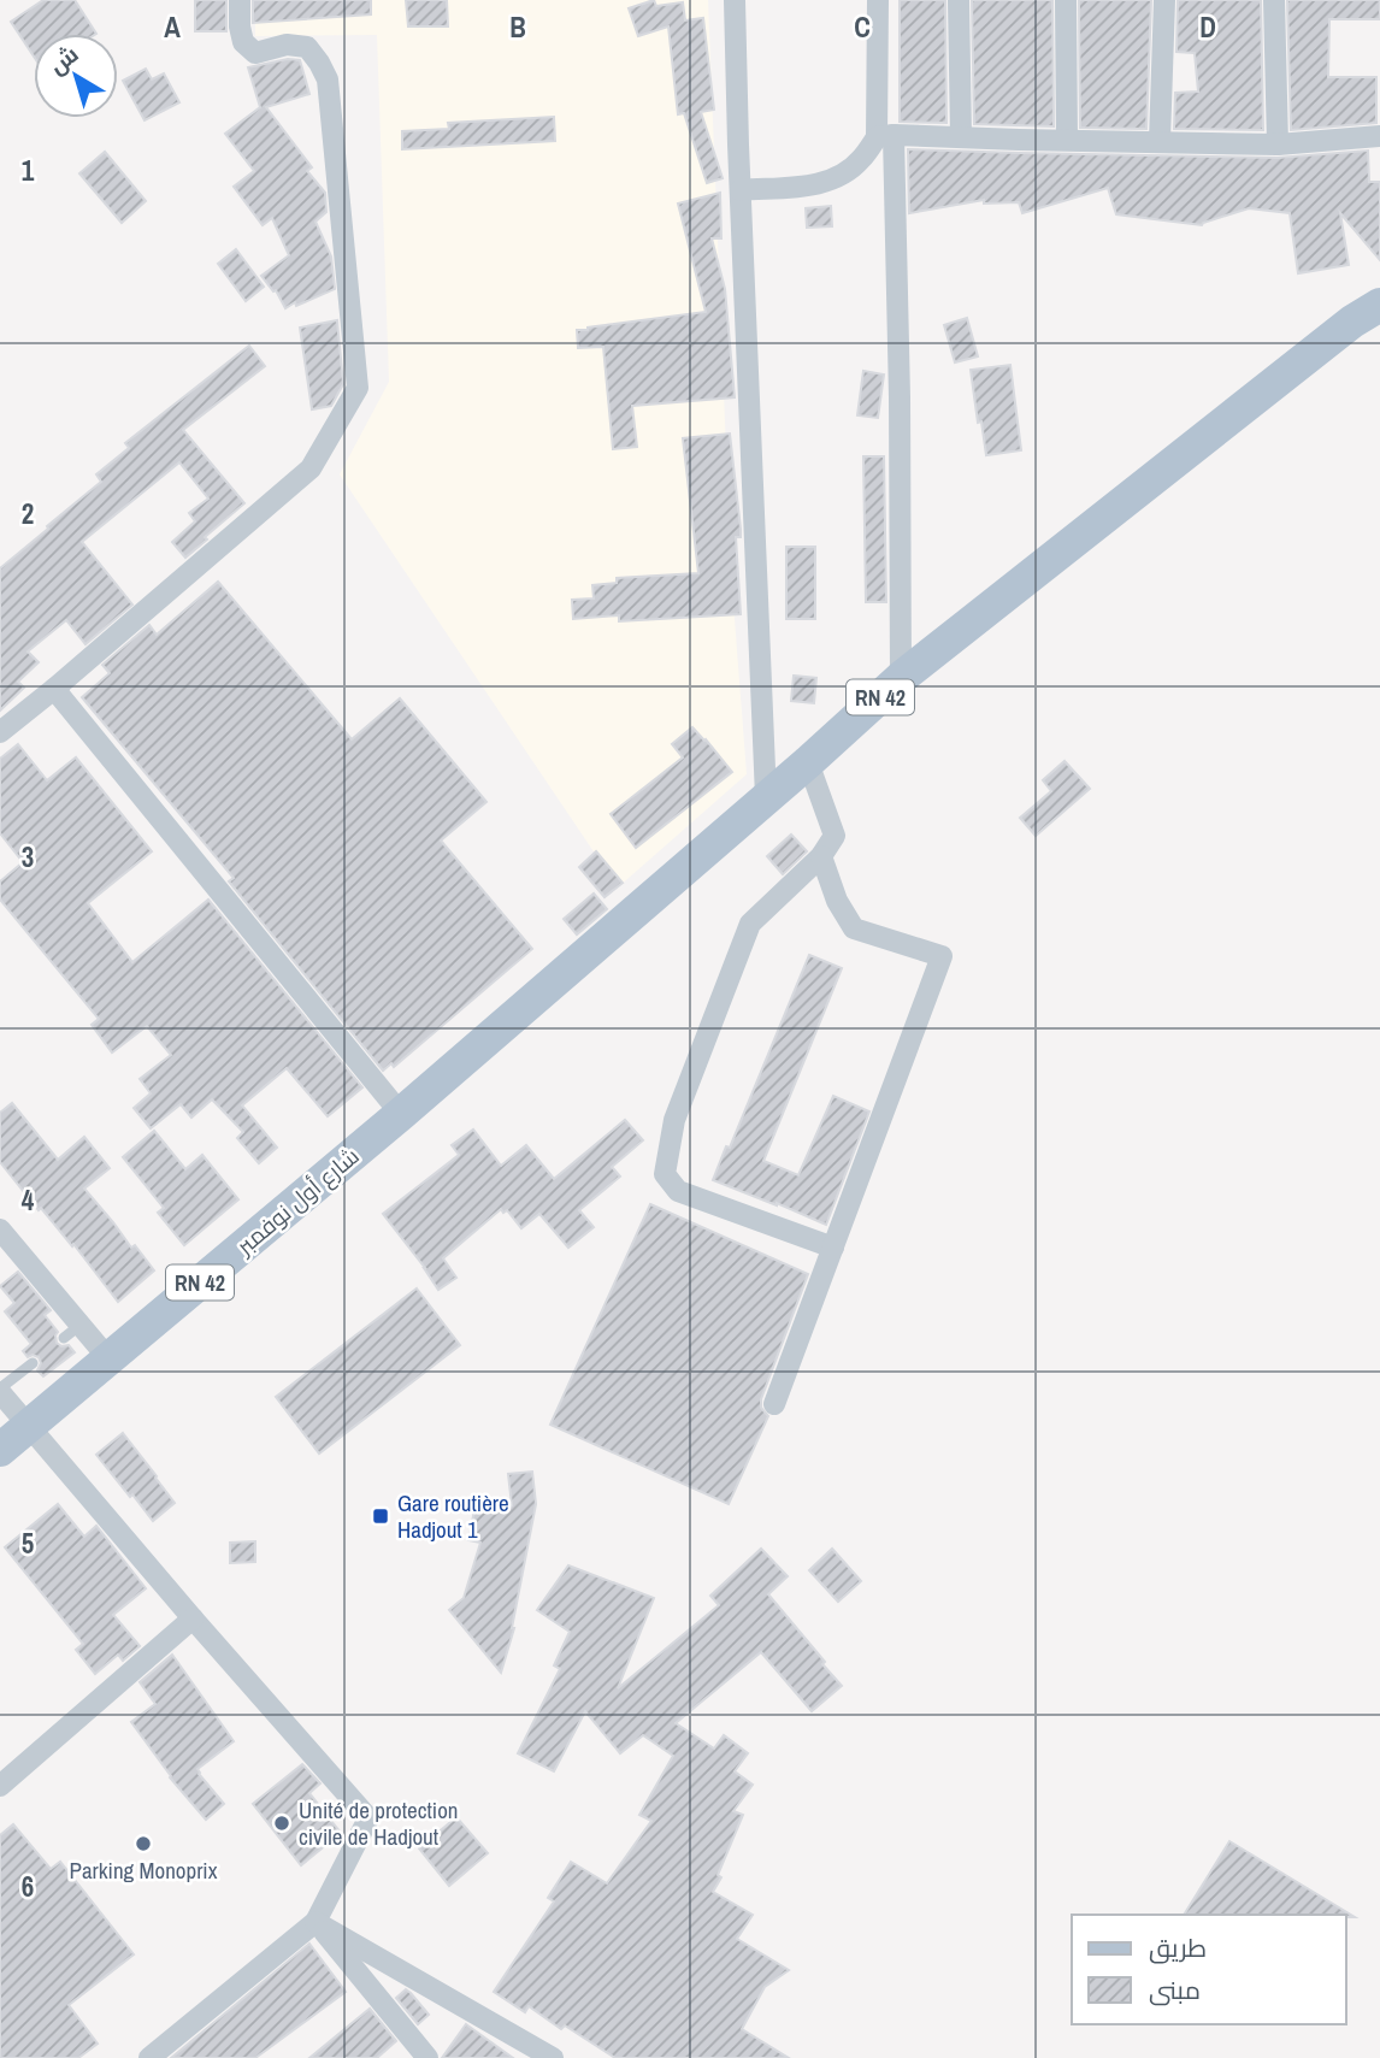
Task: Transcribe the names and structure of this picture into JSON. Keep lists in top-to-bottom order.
{
  "streets": {
    "main road": ["RN 42", "شارع أول نوفمبر"]
  },
  "crossings": [
    ["RN 42", "شارع أول نوفمبر"]
  ],
  "places": {
    "transit": ["Gare routière Hadjout 1"],
    "other": ["Unité de protection civile de Hadjout", "Parking Monoprix"]
  },
  "legend": ["طريق", "مبنى"],
  "north": "top left",
  "grid": {
    "columns": [
      "A",
      "B",
      "C",
      "D"
    ],
    "rows": [
      "1",
      "2",
      "3",
      "4",
      "5",
      "6"
    ]
  }
}
